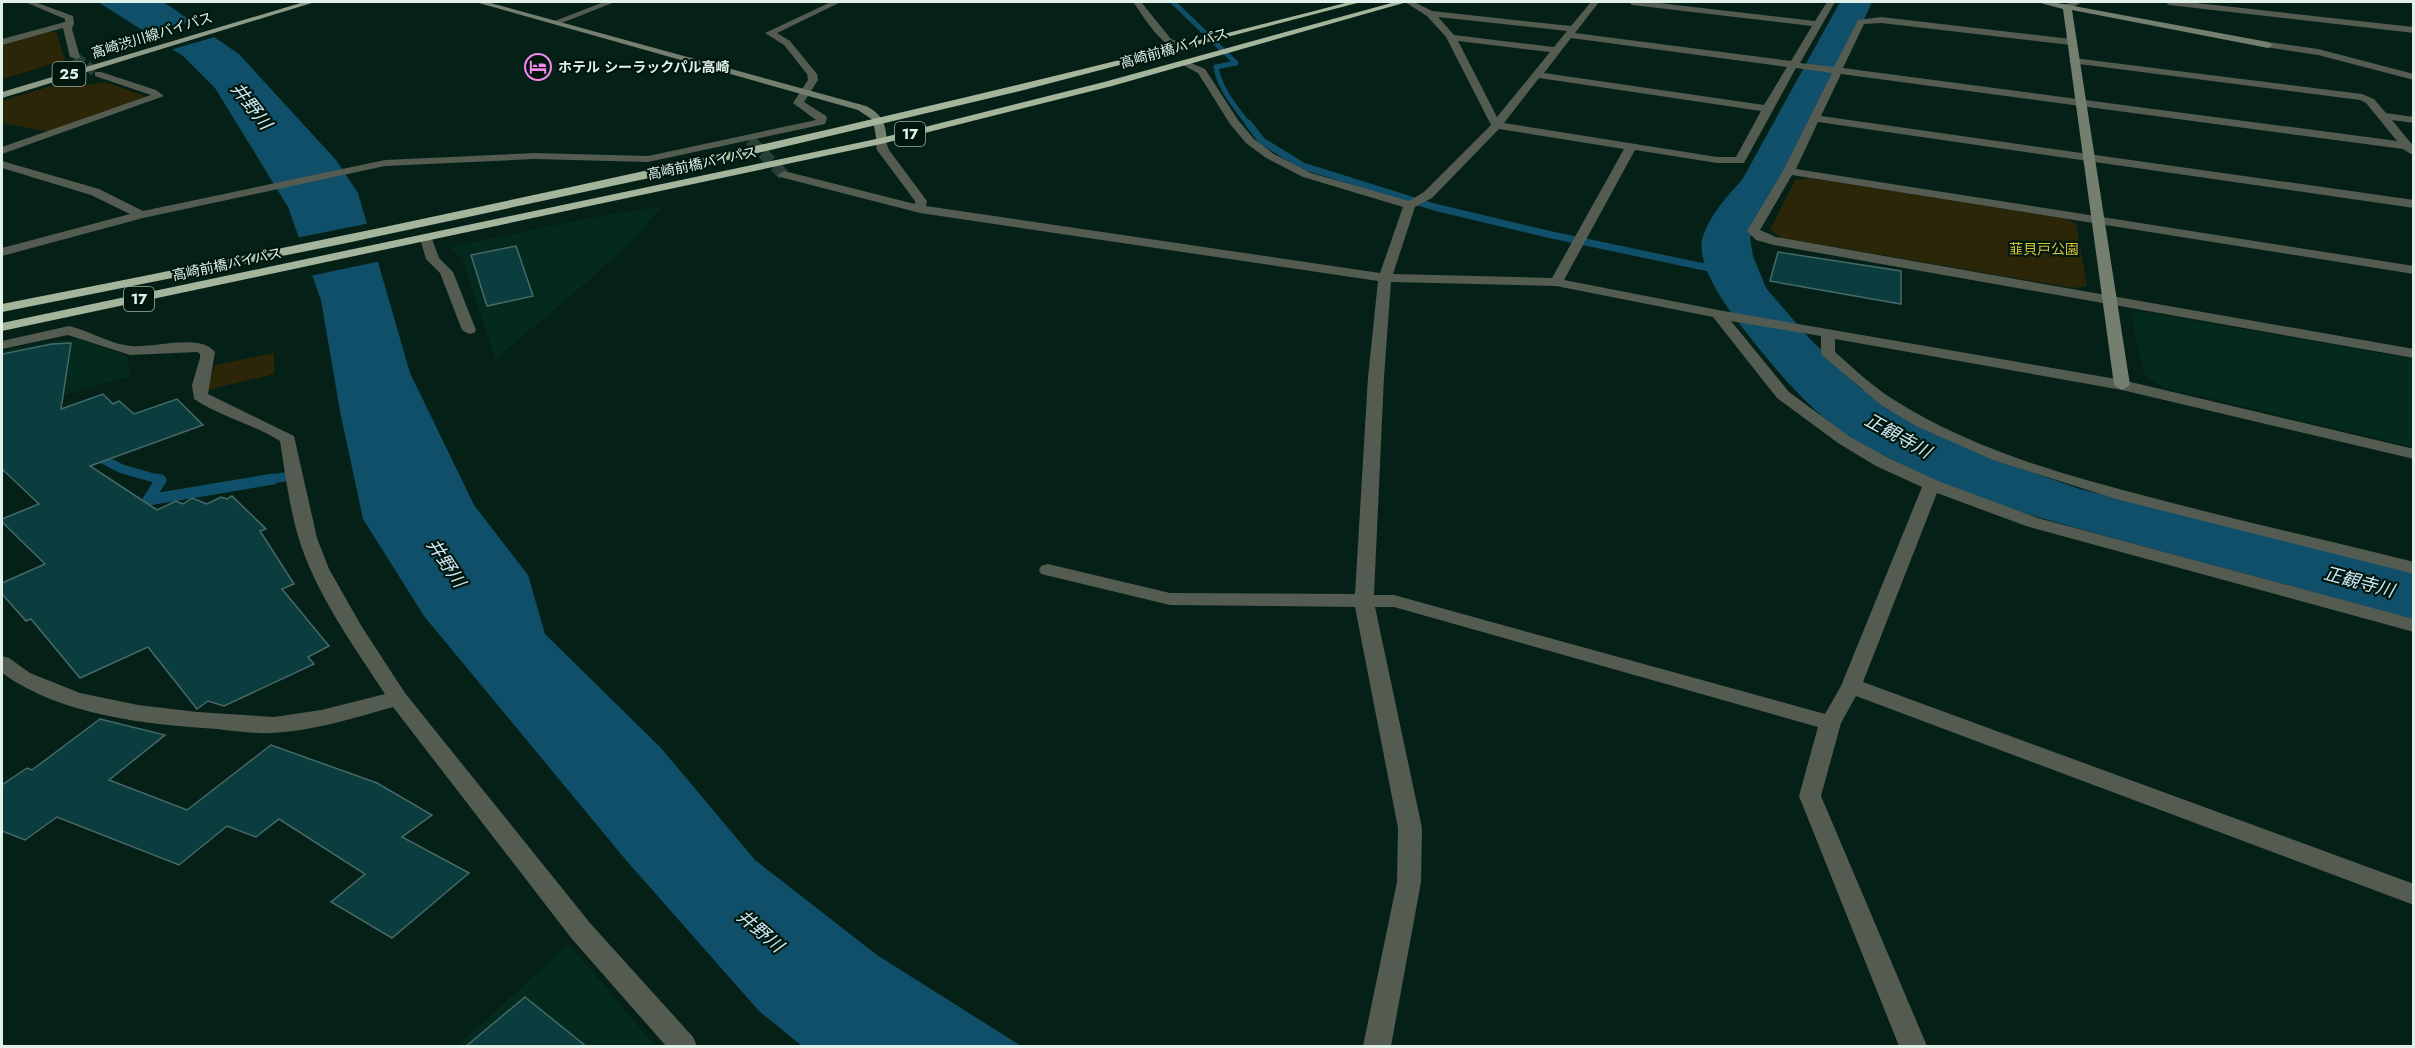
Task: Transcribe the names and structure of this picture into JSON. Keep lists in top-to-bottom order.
{
  "streets": {
    "highway": ["高崎前橋バイパス", "17"],
    "main road": ["高崎渋川線バイパス", "25"]
  },
  "water": ["井野川", "正観寺川"],
  "parks": ["韮貝戸公園"],
  "places": {
    "hotel": ["ホテル シーラックパル高崎"]
  }
}
